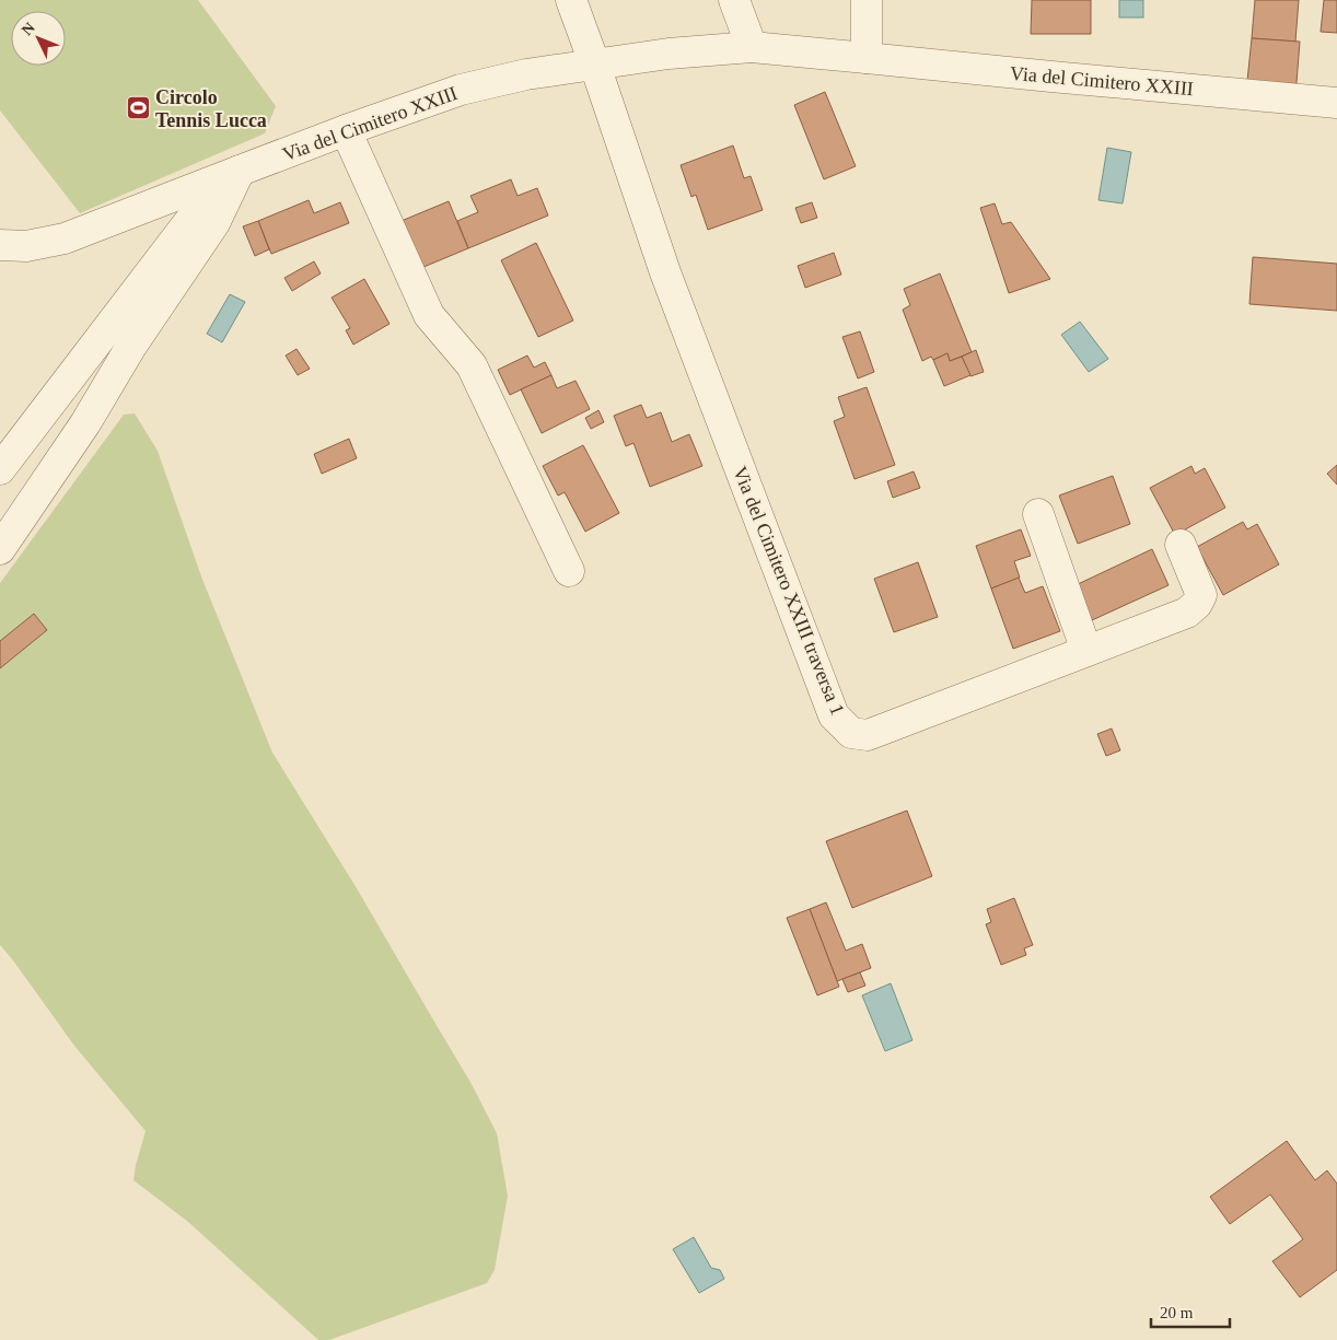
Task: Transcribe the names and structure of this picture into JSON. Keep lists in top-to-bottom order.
{
  "streets": {
    "street": ["Via del Cimitero XXIII", "Via del Cimitero XXIII traversa 1"]
  },
  "crossings": [
    ["Via del Cimitero XXIII", "Via del Cimitero XXIII traversa 1"]
  ],
  "places": {
    "sports": ["Circolo Tennis Lucca"]
  },
  "scale_bar": "20 m",
  "north": "top left"
}
